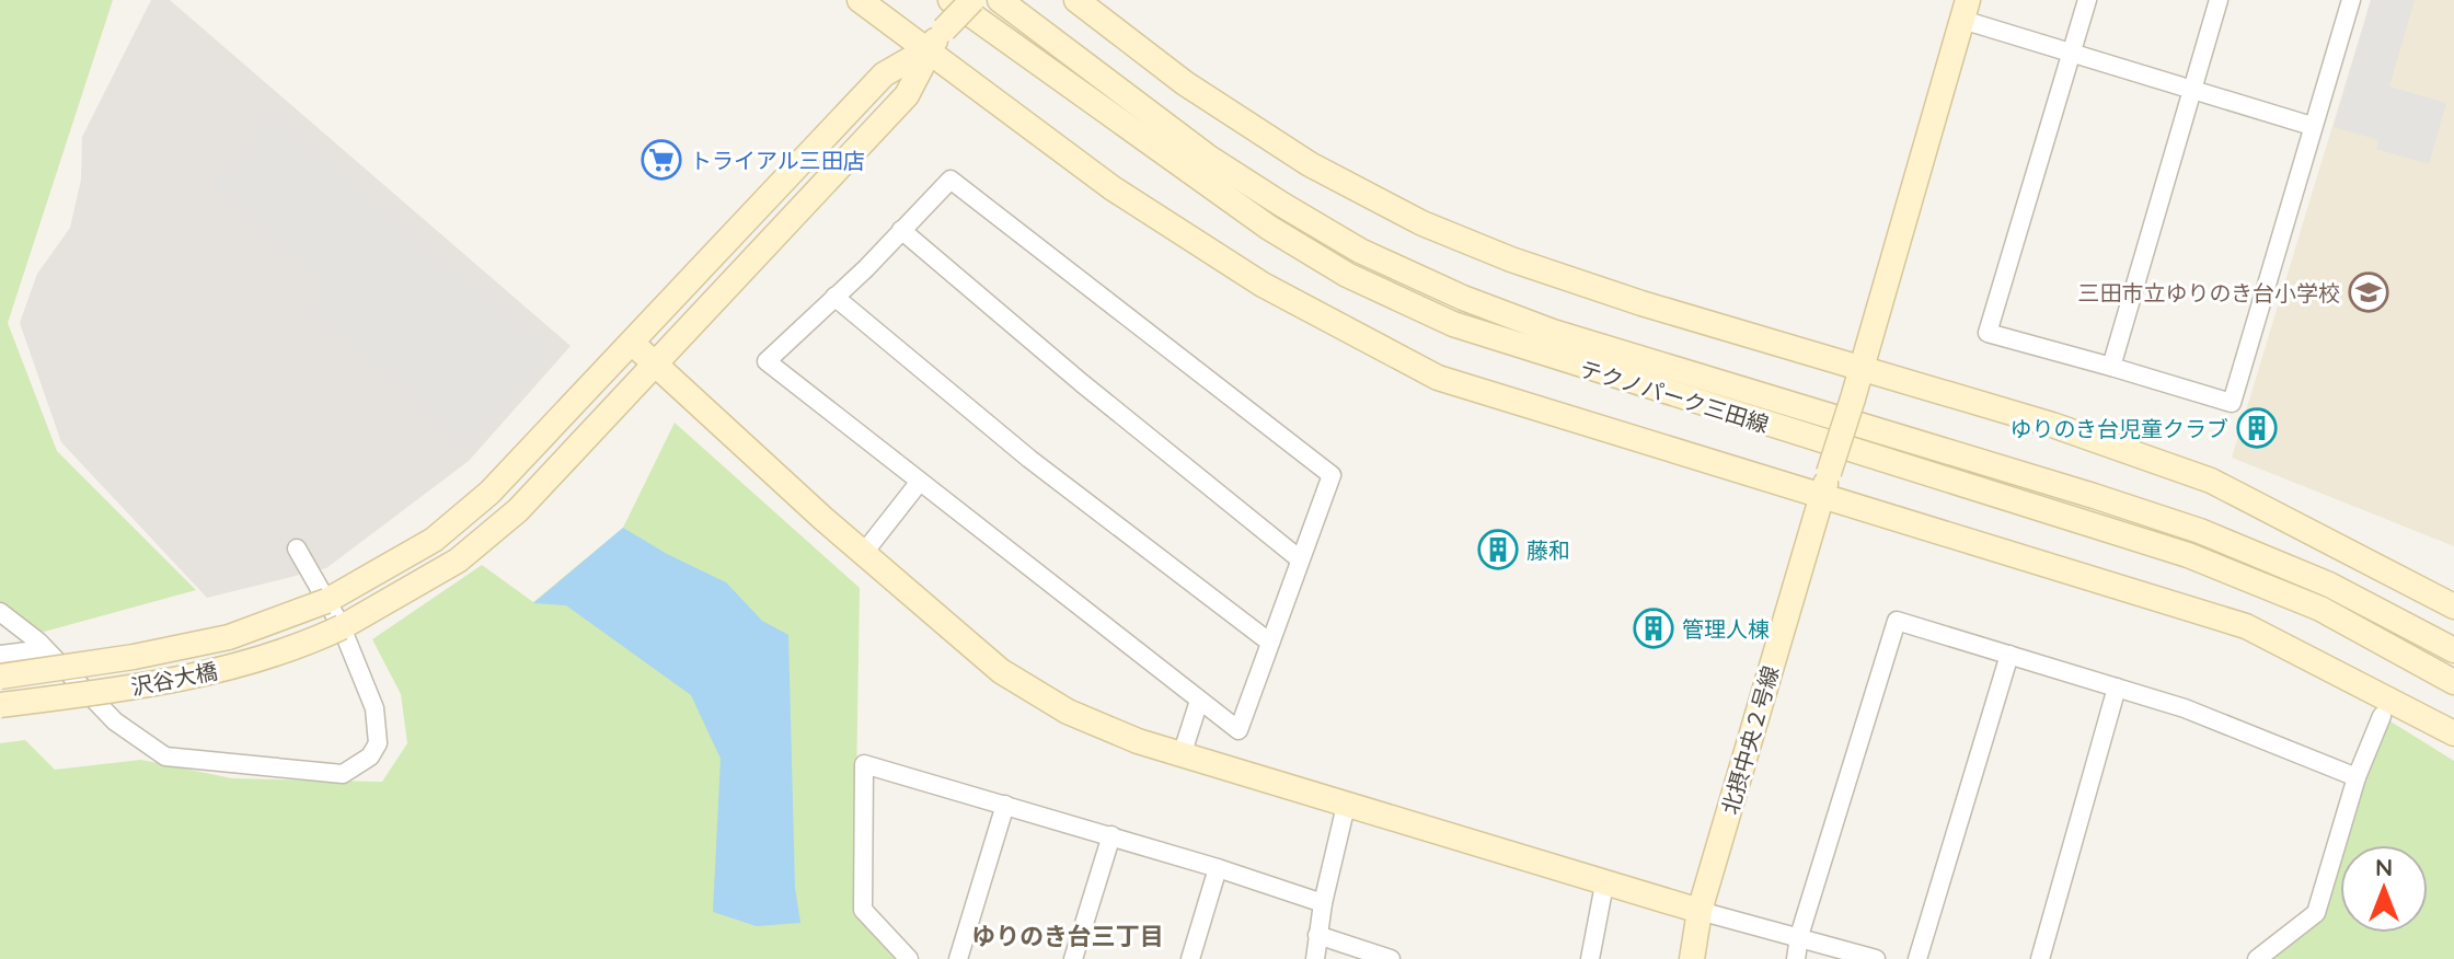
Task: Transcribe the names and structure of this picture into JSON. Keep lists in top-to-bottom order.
{
  "streets": {
    "main road": ["テクノパーク三田線", "沢谷大橋", "北摂中央２号線"]
  },
  "districts": ["ゆりのき台三丁目"],
  "places": {
    "supermarket": ["トライアル三田店"],
    "school or university": ["三田市立ゆりのき台小学校"],
    "building": ["ゆりのき台児童クラブ", "藤和", "管理人棟"]
  },
  "north": "top"
}
